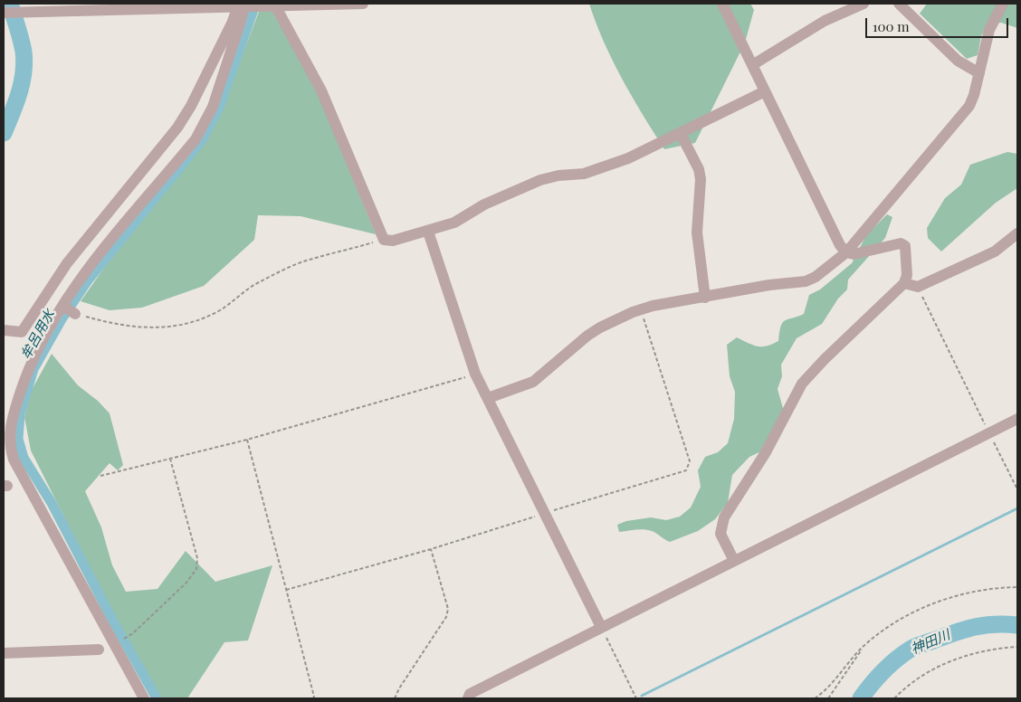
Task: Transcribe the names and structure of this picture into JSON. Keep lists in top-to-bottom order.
{
  "water": ["牟呂用水", "神田川"],
  "scale_bar": "100 m"
}
